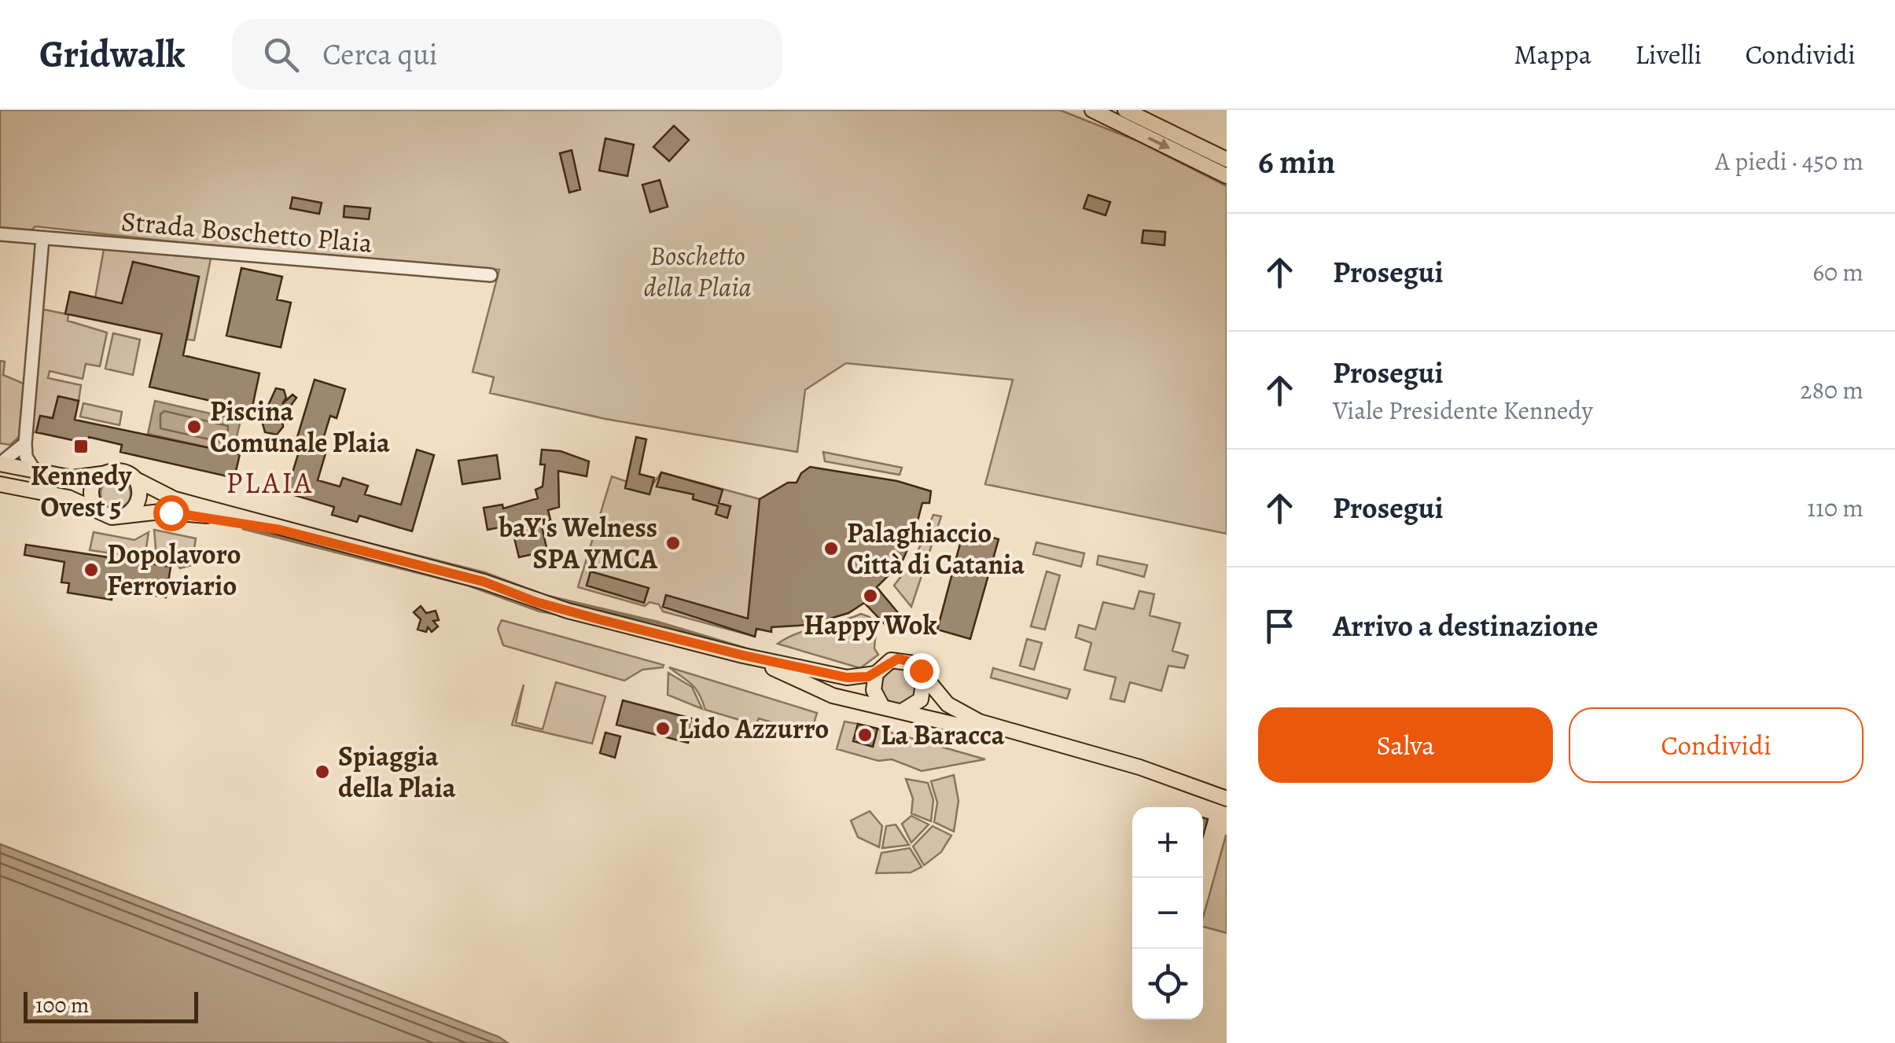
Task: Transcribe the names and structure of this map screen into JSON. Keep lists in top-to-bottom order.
{
  "streets": {
    "street": ["Strada Boschetto Plaia"]
  },
  "districts": ["PLAIA"],
  "parks": ["Boschetto della Plaia"],
  "places": {
    "other": [
      "Piscina Comunale Plaia",
      "baY's Welness SPA YMCA",
      "Palaghiaccio Città di Catania",
      "Dopolavoro Ferroviario",
      "Happy Wok",
      "Lido Azzurro",
      "La Baracca",
      "Spiaggia della Plaia"
    ],
    "transit": ["Kennedy Ovest 5"]
  },
  "scale_bar": "100 m",
  "page": {
    "header": "Gridwalk",
    "search": "Cerca qui",
    "nav": ["Mappa", "Livelli", "Condividi"],
    "heading": ["6 min", "A piedi · 450 m"],
    "list": [
      ["Prosegui", "60 m"],
      ["Prosegui", "Viale Presidente Kennedy", "280 m"],
      ["Prosegui", "110 m"],
      "Arrivo a destinazione"
    ],
    "buttons": ["Salva", "Condividi"],
    "map_buttons": ["+", "−"],
    "scale": "100 m"
  }
}
